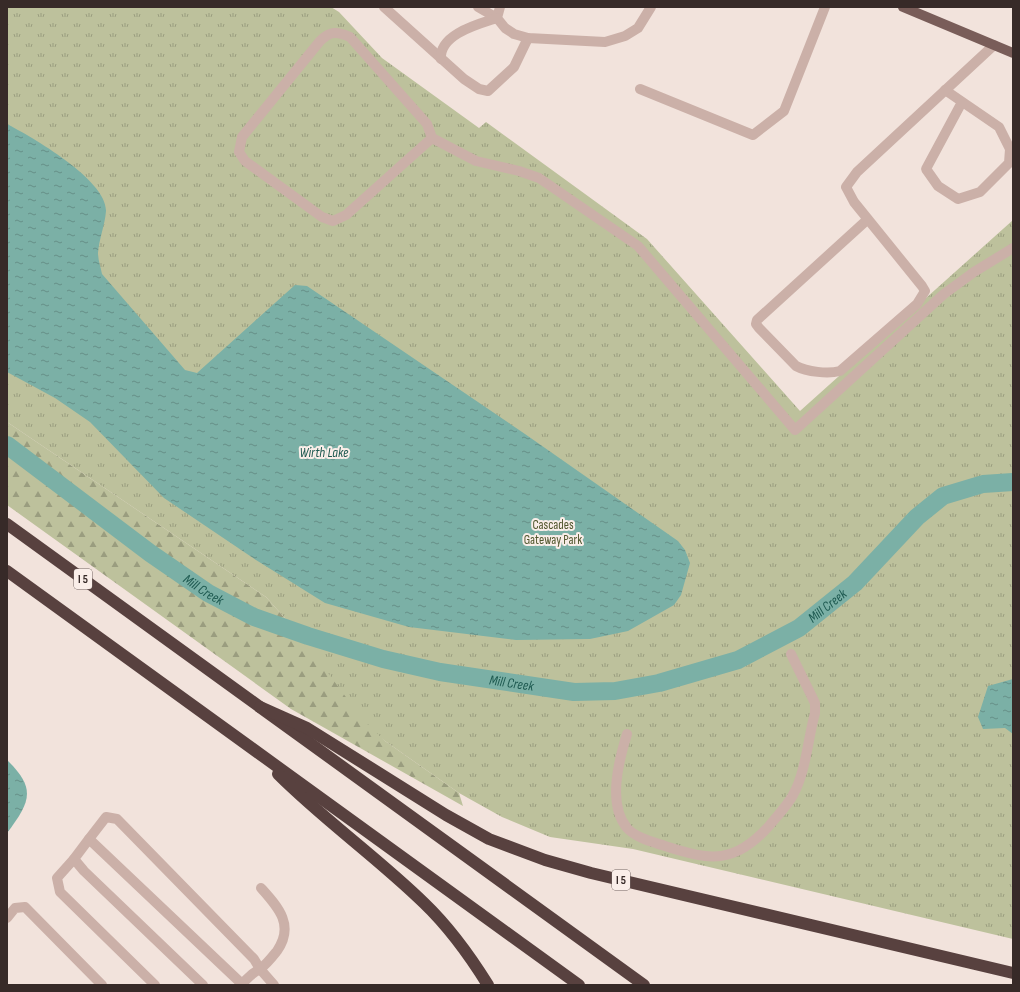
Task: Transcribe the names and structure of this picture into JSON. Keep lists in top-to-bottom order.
{
  "streets": {
    "highway": ["I 5"]
  },
  "water": ["Wirth Lake", "Mill Creek"],
  "parks": ["Cascades Gateway Park"]
}
